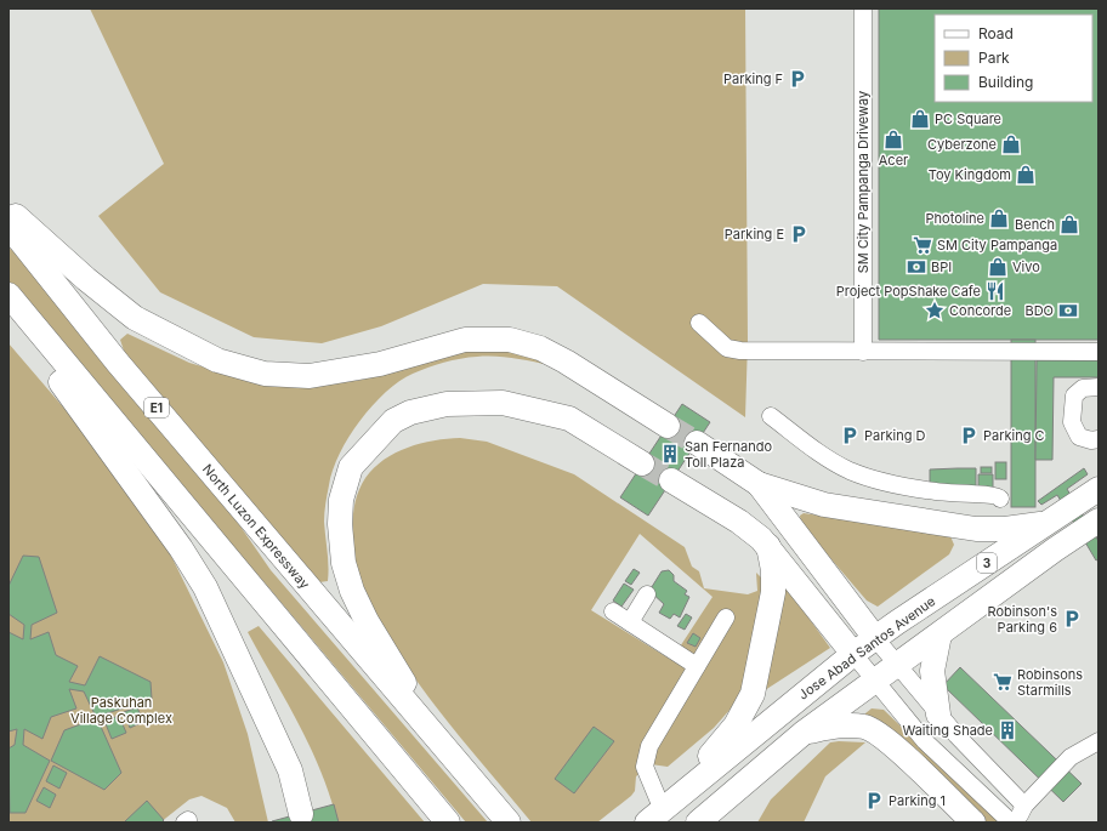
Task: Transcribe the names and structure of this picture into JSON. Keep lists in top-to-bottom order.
{
  "streets": {
    "highway": [
      "E1",
      "North Luzon Expressway",
      "3",
      "Jose Abad Santos Avenue"
    ],
    "street": ["SM City Pampanga Driveway"]
  },
  "parks": ["Paskuhan Village Complex"],
  "places": {
    "parking": [
      "Parking F",
      "Parking E",
      "Parking D",
      "Parking C",
      "Robinson's Parking 6",
      "Parking 1"
    ],
    "shop": [
      "PC Square",
      "Acer",
      "Cyberzone",
      "Toy Kingdom",
      "Photoline",
      "Bench",
      "Vivo"
    ],
    "supermarket": ["SM City Pampanga", "Robinsons Starmills"],
    "bank": ["BPI", "BDO"],
    "restaurant": ["Project PopShake Cafe"],
    "place": ["Concorde"],
    "building": ["San Fernando Toll Plaza", "Waiting Shade"]
  },
  "legend": ["Road", "Park", "Building"]
}
